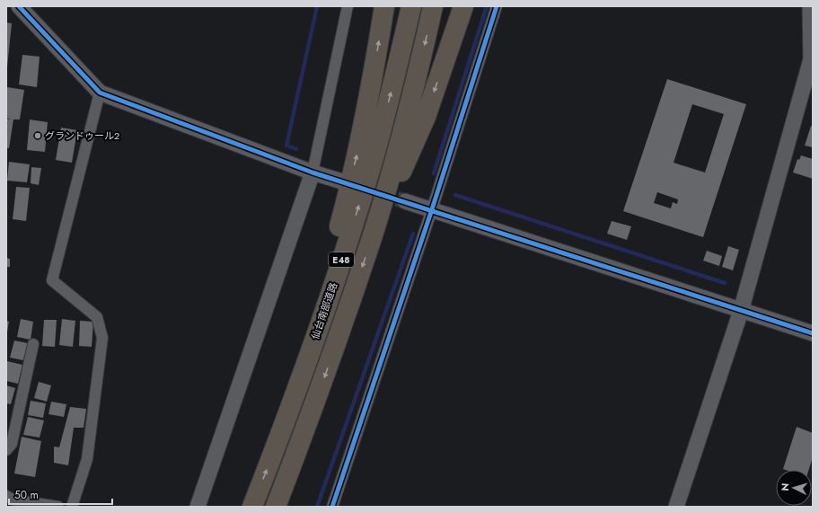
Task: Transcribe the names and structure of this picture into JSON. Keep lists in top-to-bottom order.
{
  "streets": {
    "highway": ["E48", "仙台南部道路"]
  },
  "places": ["グランドゥール2"],
  "scale_bar": "50 m",
  "north": "left"
}
